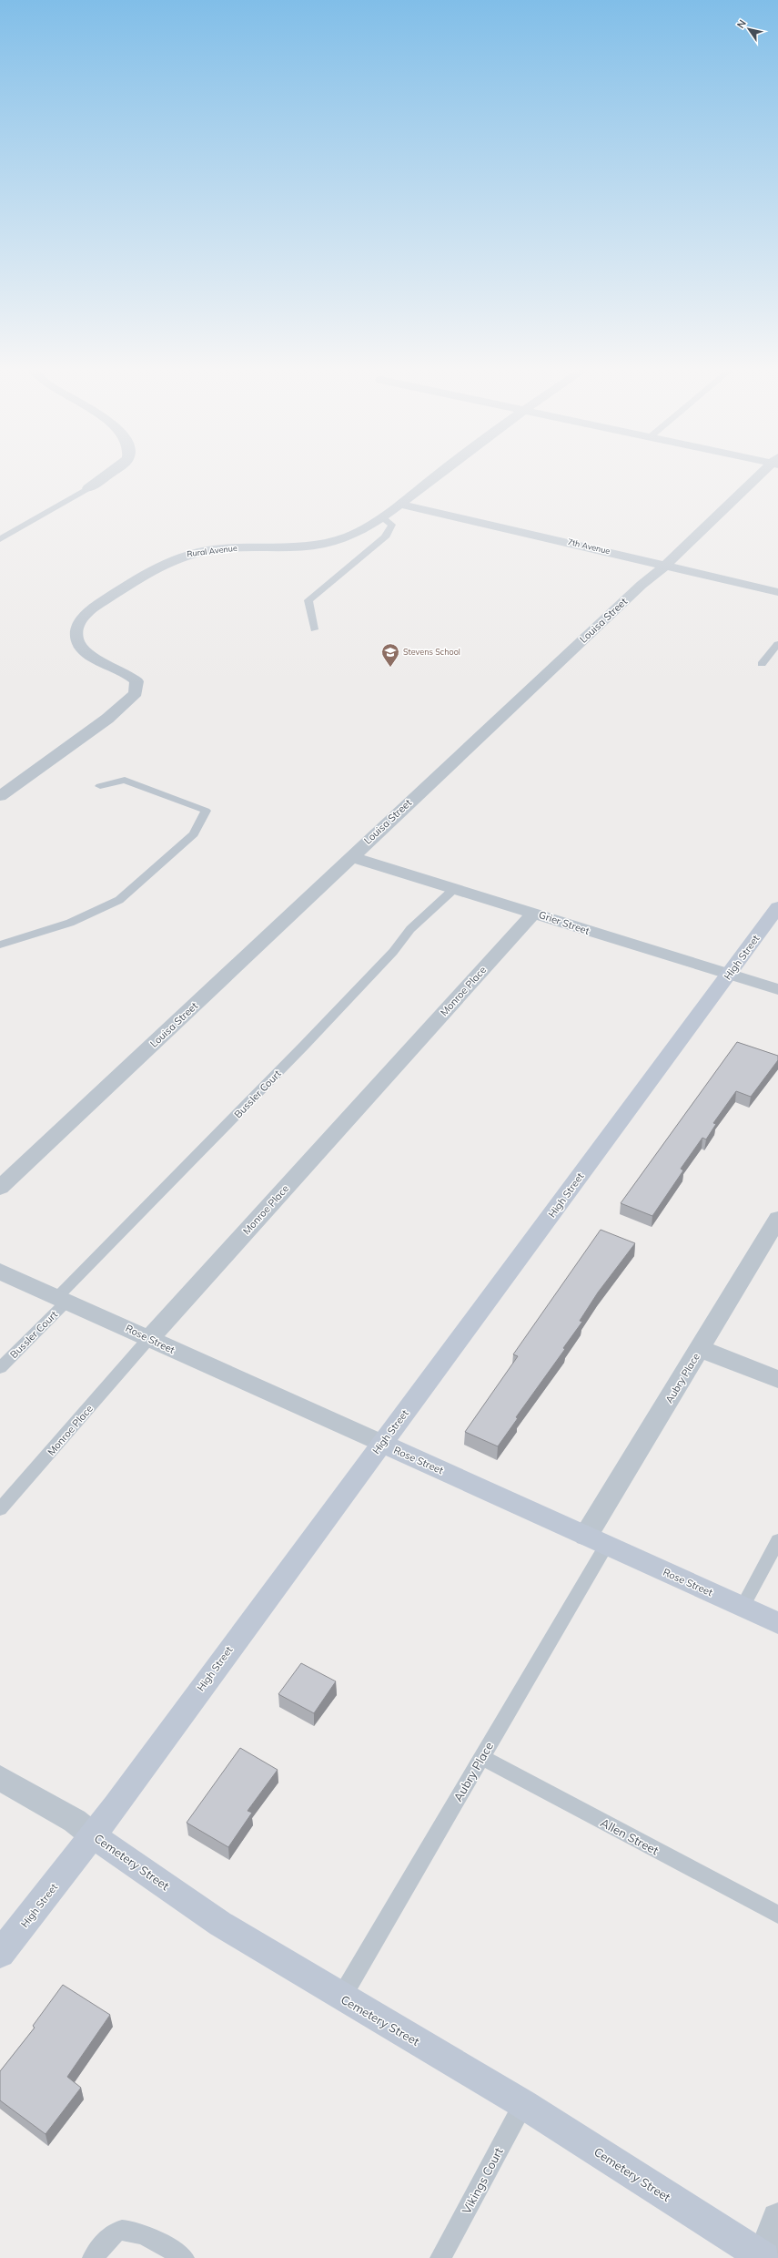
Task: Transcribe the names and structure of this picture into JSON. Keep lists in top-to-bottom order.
{
  "streets": {
    "main road": ["High Street", "Rose Street", "Cemetery Street"],
    "street": [
      "7th Avenue",
      "Rural Avenue",
      "Louisa Street",
      "Grier Street",
      "Monroe Place",
      "Aubry Place"
    ],
    "lane": ["Bussler Court", "Allen Street", "Vikings Court"]
  },
  "crossings": [
    ["7th Avenue", "Rural Avenue"],
    ["7th Avenue", "Louisa Street"],
    ["Louisa Street", "Grier Street"],
    ["Grier Street", "High Street"],
    ["Grier Street", "Monroe Place"],
    ["Grier Street", "Bussler Court"],
    ["High Street", "Rose Street"],
    ["High Street", "Cemetery Street"],
    ["Monroe Place", "Rose Street"],
    ["Bussler Court", "Rose Street"],
    ["Rose Street", "Aubry Place"],
    ["Aubry Place", "Allen Street"],
    ["Aubry Place", "Cemetery Street"],
    ["Cemetery Street", "Vikings Court"]
  ],
  "places": {
    "school or university": ["Stevens School"]
  },
  "north": "top left"
}
